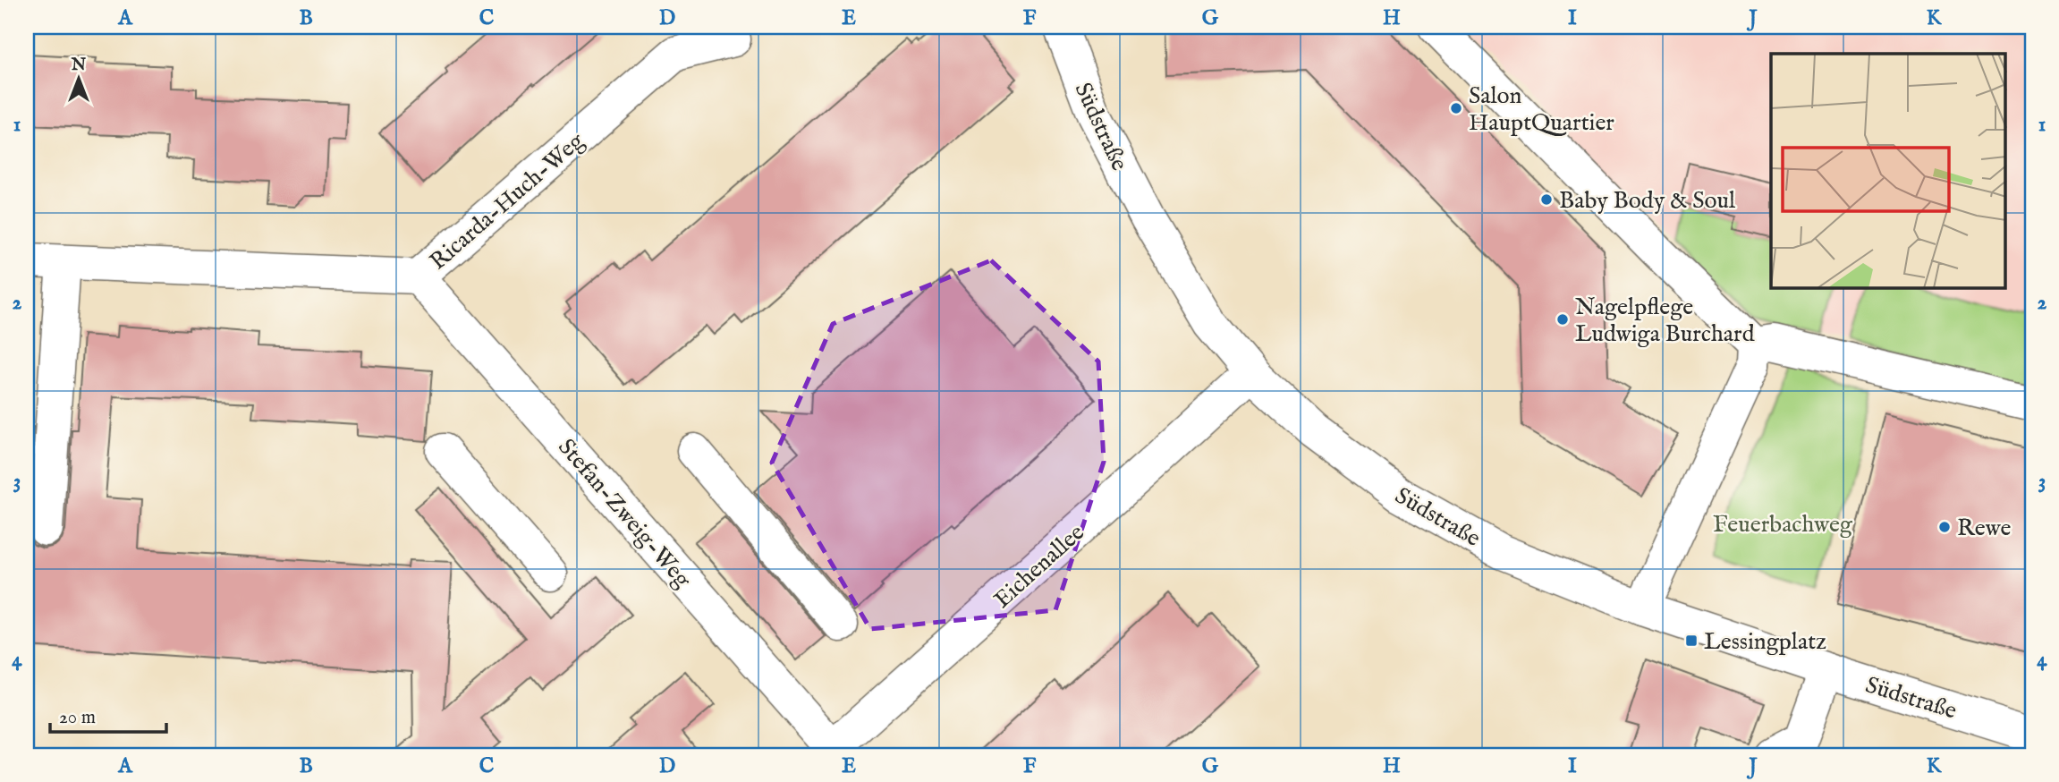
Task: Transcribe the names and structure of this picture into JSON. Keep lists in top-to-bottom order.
{
  "streets": {
    "street": [
      "Südstraße",
      "Ricarda-Huch-Weg",
      "Stefan-Zweig-Weg",
      "Eichenallee"
    ]
  },
  "crossings": [
    ["Südstraße", "Eichenallee"],
    ["Ricarda-Huch-Weg", "Stefan-Zweig-Weg"],
    ["Stefan-Zweig-Weg", "Eichenallee"]
  ],
  "parks": ["Feuerbachweg"],
  "places": {
    "other": [
      "Salon HauptQuartier",
      "Baby Body & Soul",
      "Nagelpflege Ludwiga Burchard",
      "Rewe"
    ],
    "transit": ["Lessingplatz"]
  },
  "scale_bar": "20 m",
  "north": "top",
  "grid": {
    "columns": [
      "A",
      "B",
      "C",
      "D",
      "E",
      "F",
      "G",
      "H",
      "I",
      "J",
      "K"
    ],
    "rows": [
      "1",
      "2",
      "3",
      "4"
    ]
  }
}
